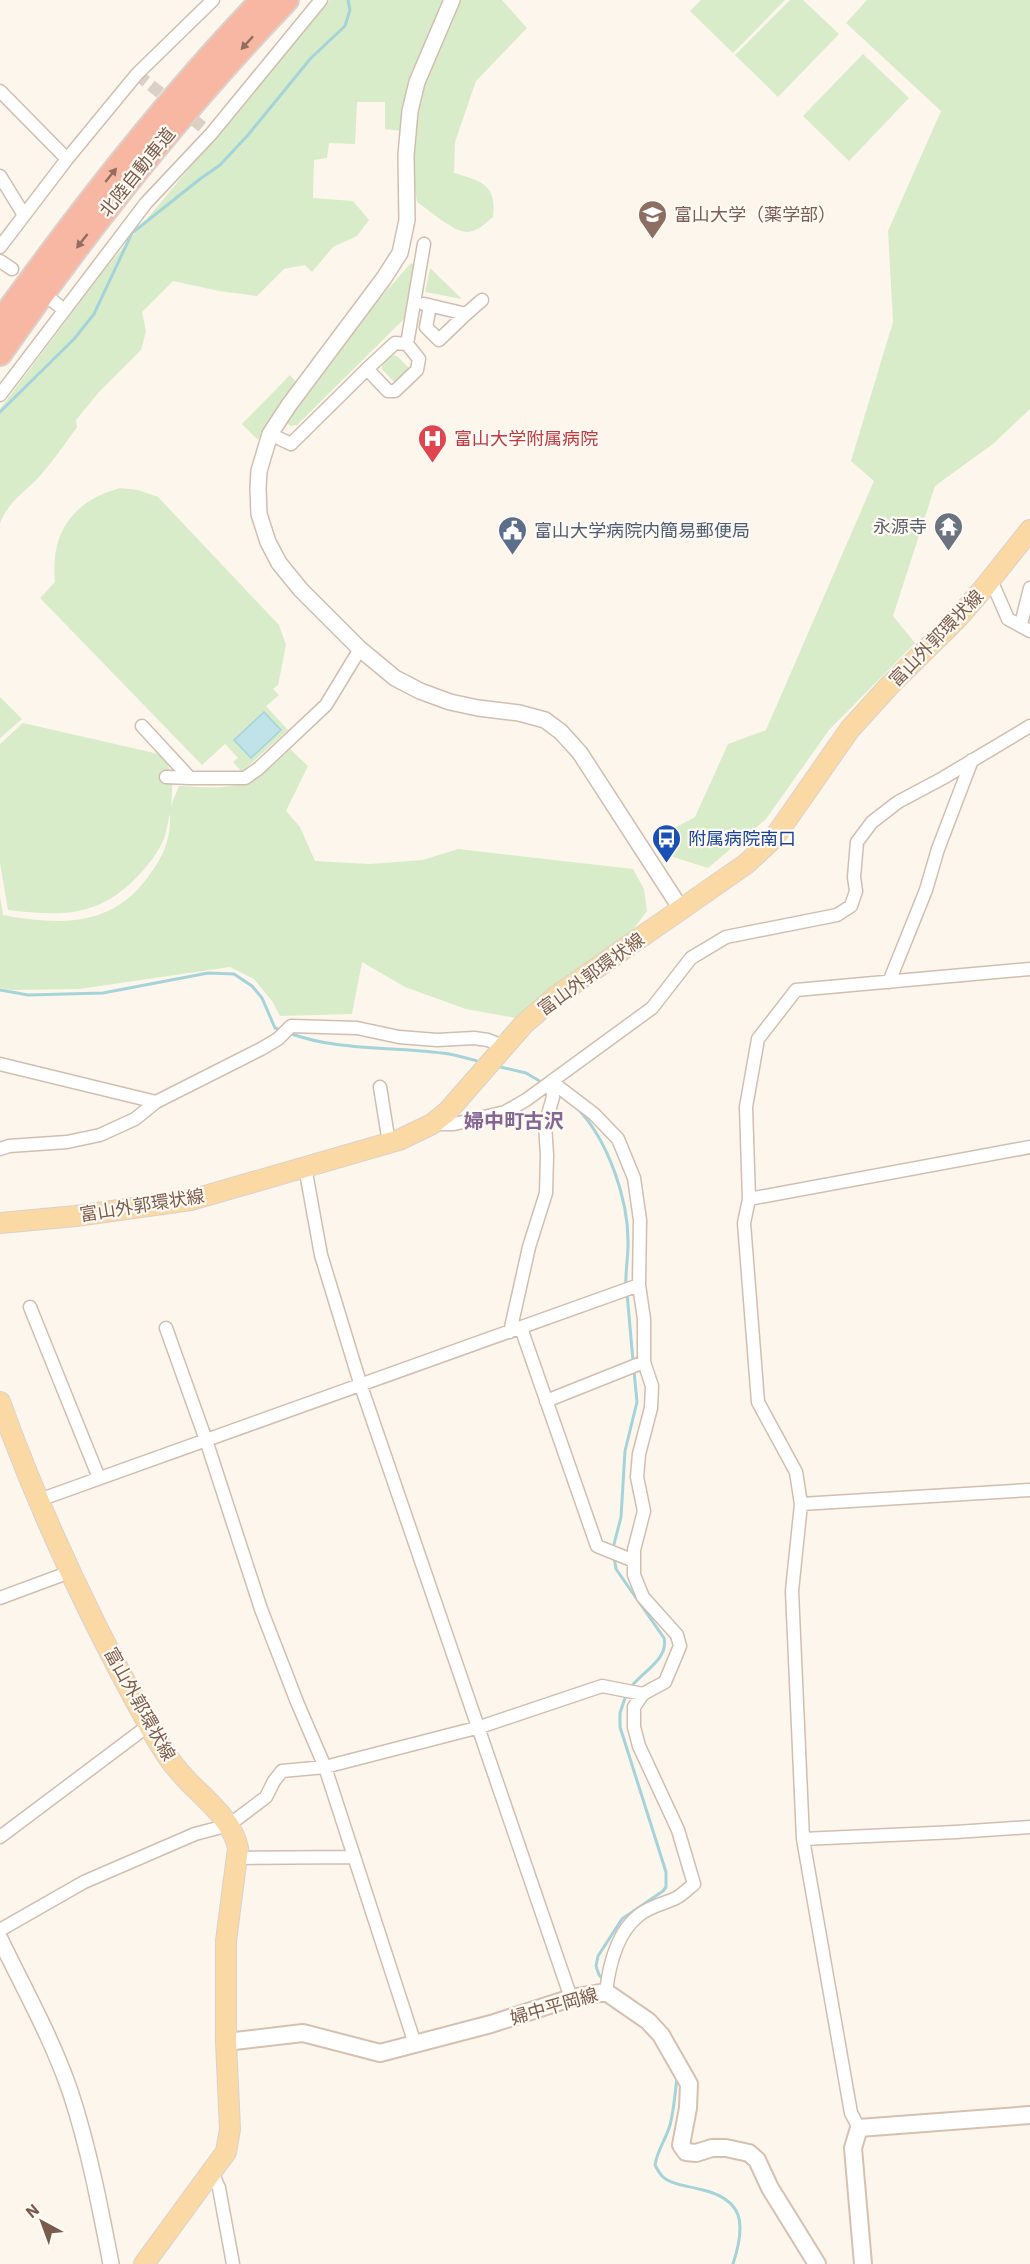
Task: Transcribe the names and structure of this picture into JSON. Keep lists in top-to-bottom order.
{
  "streets": {
    "highway": ["北陸自動車道"],
    "main road": ["富山外郭環状線", "婦中平岡線"]
  },
  "districts": ["婦中町古沢"],
  "places": {
    "school or university": ["富山大学（薬学部）"],
    "hospital": ["富山大学附属病院"],
    "temple": ["永源寺"],
    "public building": ["富山大学病院内簡易郵便局"],
    "bus stop": ["附属病院南口"]
  },
  "north": "top left"
}
